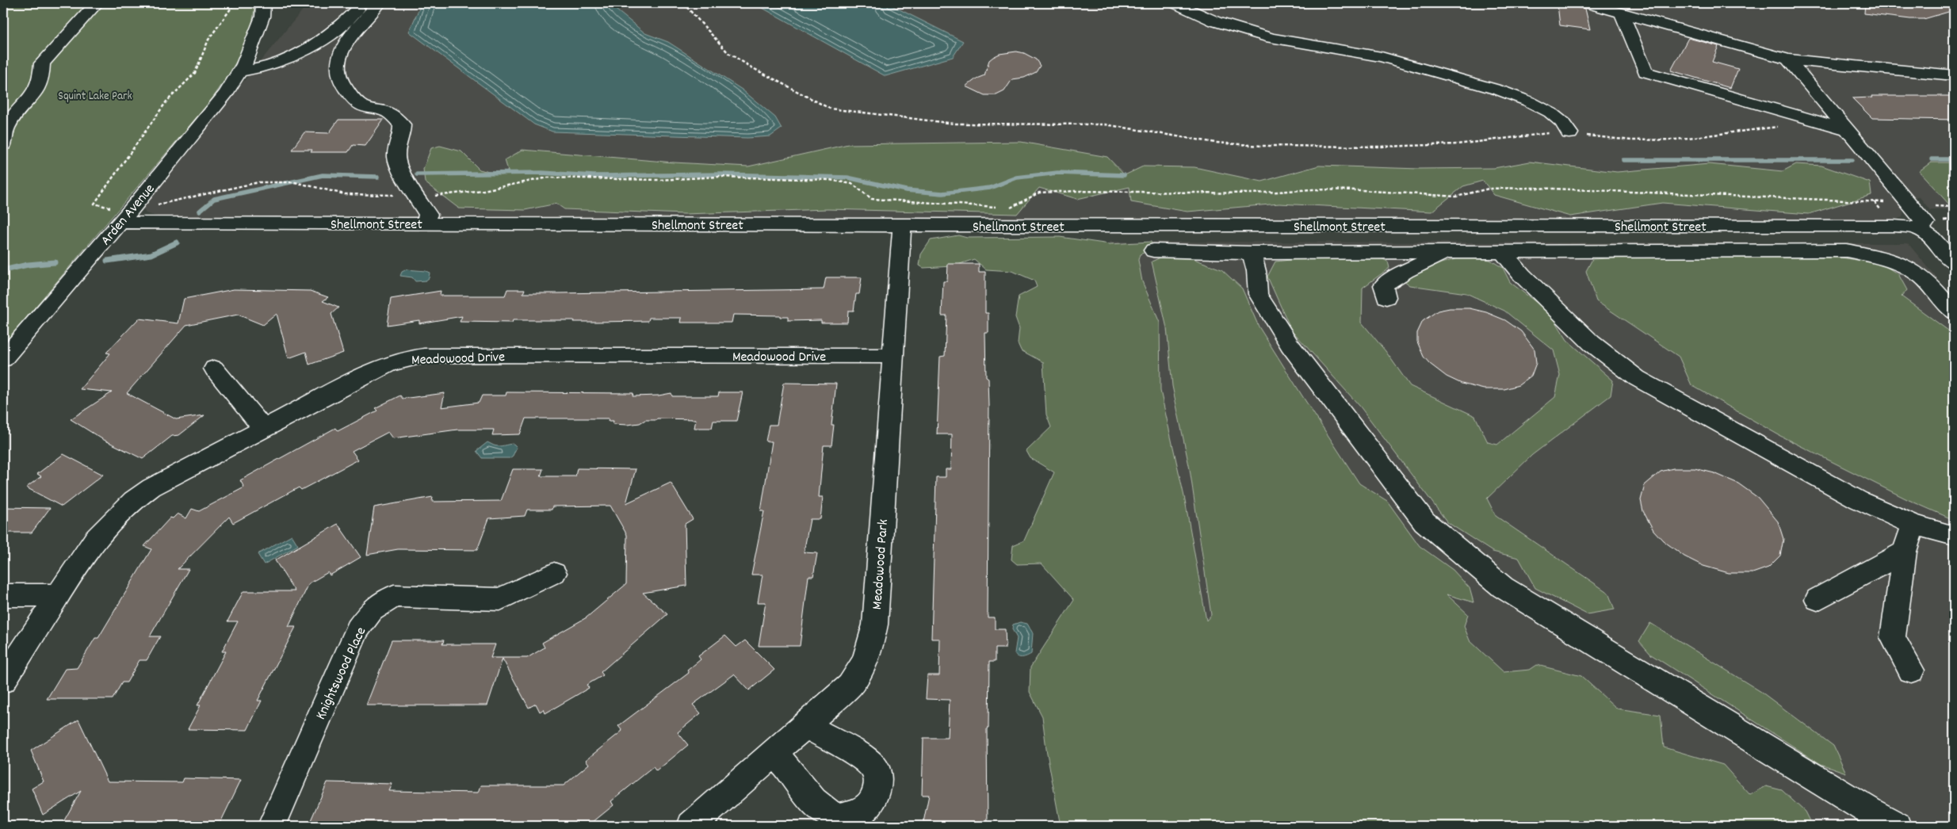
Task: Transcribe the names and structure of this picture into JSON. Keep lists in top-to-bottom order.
{
  "streets": {
    "street": [
      "Arden Avenue",
      "Shellmont Street",
      "Meadowood Drive",
      "Meadowood Park",
      "Knightswood Place"
    ]
  },
  "crossings": [
    ["Arden Avenue", "Shellmont Street"],
    ["Shellmont Street", "Meadowood Park"],
    ["Meadowood Drive", "Meadowood Park"]
  ],
  "parks": ["Squint Lake Park"]
}
